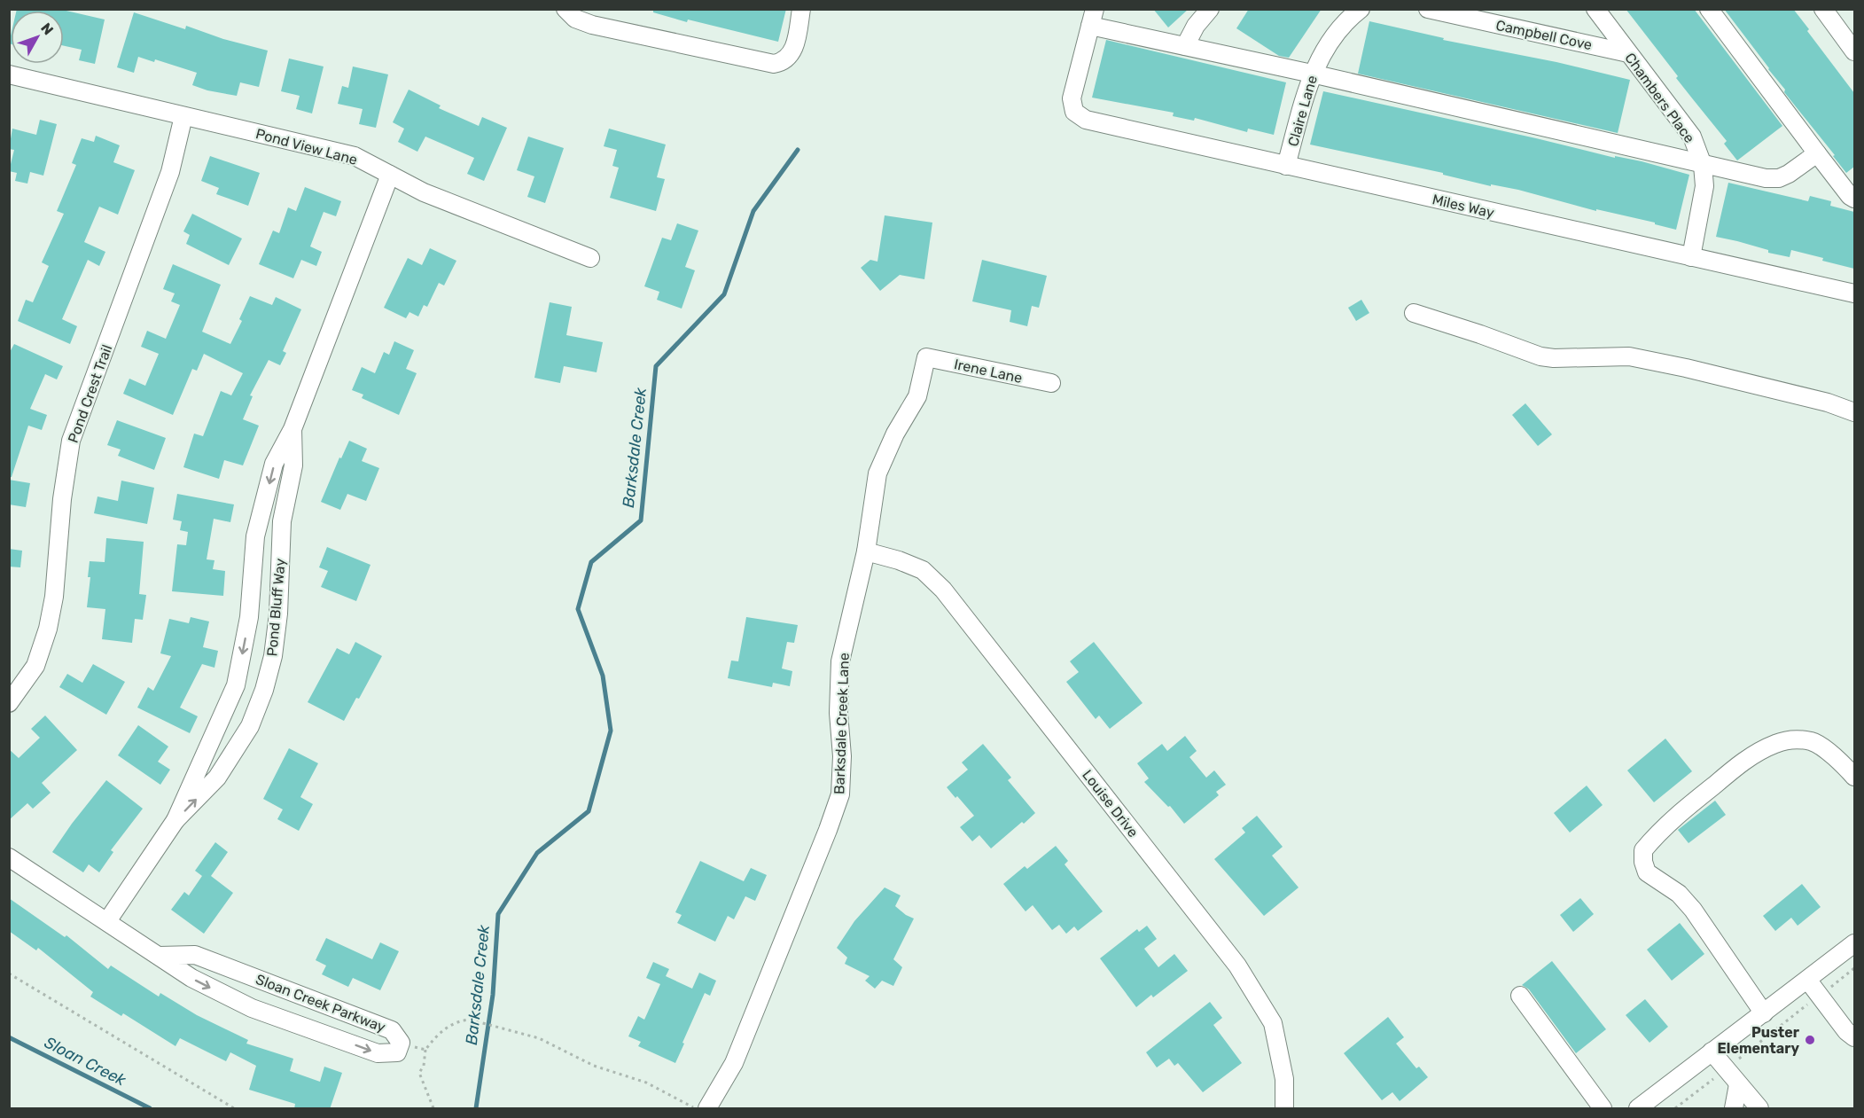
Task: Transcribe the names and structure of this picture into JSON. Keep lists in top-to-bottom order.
{
  "streets": {
    "street": [
      "Campbell Cove",
      "Chambers Place",
      "Claire Lane",
      "Pond View Lane",
      "Miles Way",
      "Irene Lane",
      "Pond Crest Trail",
      "Pond Bluff Way",
      "Barksdale Creek Lane",
      "Louise Drive",
      "Sloan Creek Parkway"
    ]
  },
  "crossings": [
    ["Campbell Cove", "Chambers Place"],
    ["Chambers Place", "Miles Way"],
    ["Claire Lane", "Miles Way"],
    ["Pond View Lane", "Pond Crest Trail"],
    ["Pond View Lane", "Pond Bluff Way"],
    ["Irene Lane", "Barksdale Creek Lane"],
    ["Pond Bluff Way", "Sloan Creek Parkway"],
    ["Barksdale Creek Lane", "Louise Drive"]
  ],
  "water": ["Barksdale Creek", "Sloan Creek"],
  "places": ["Puster Elementary"],
  "north": "top right"
}
